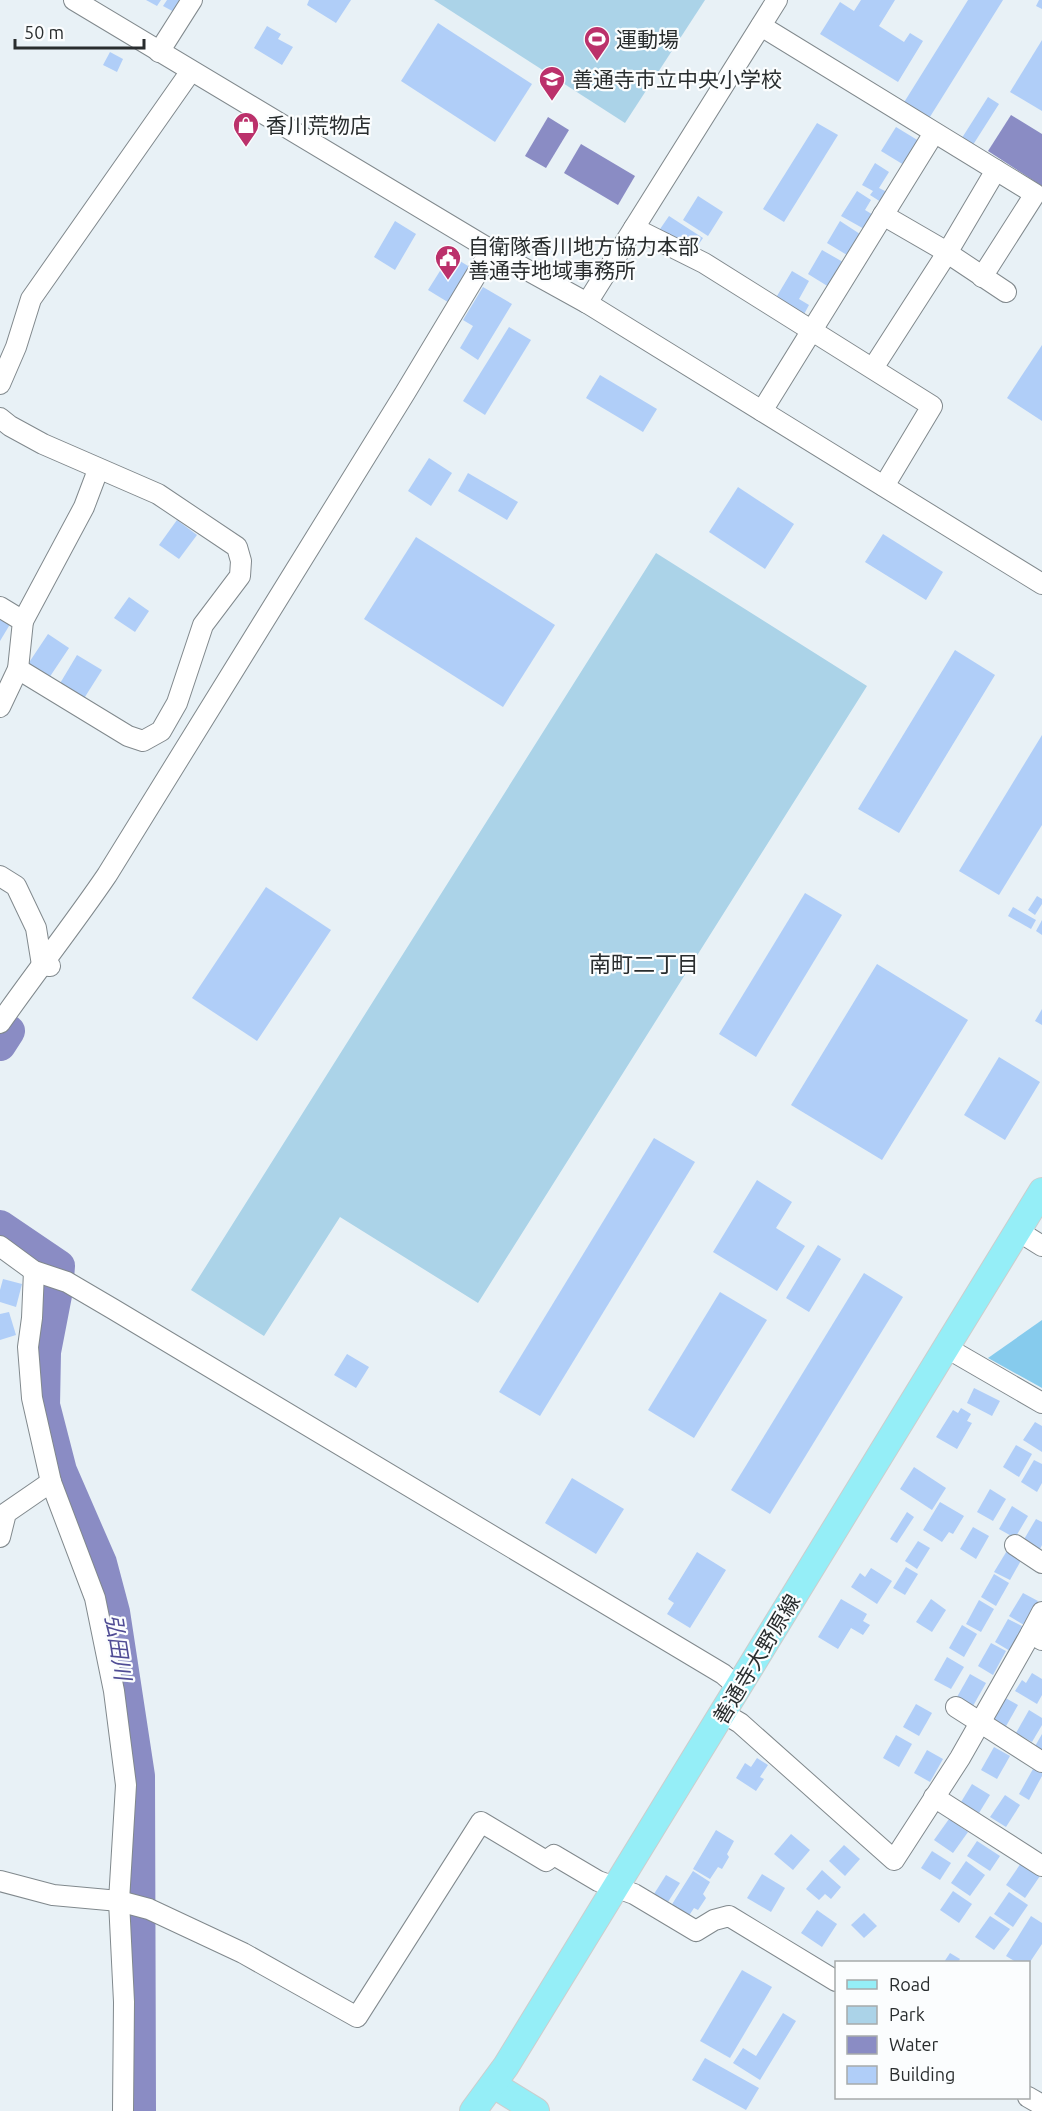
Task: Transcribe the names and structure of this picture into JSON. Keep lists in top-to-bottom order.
{
  "streets": {
    "main road": ["善通寺大野原線"]
  },
  "districts": ["南町二丁目"],
  "water": ["弘田川"],
  "places": {
    "sports": ["運動場"],
    "school or university": ["善通寺市立中央小学校"],
    "shop": ["香川荒物店"],
    "public building": ["自衛隊香川地方協力本部 善通寺地域事務所"]
  },
  "legend": [
    "Road",
    "Park",
    "Water",
    "Building"
  ],
  "scale_bar": "50 m"
}
